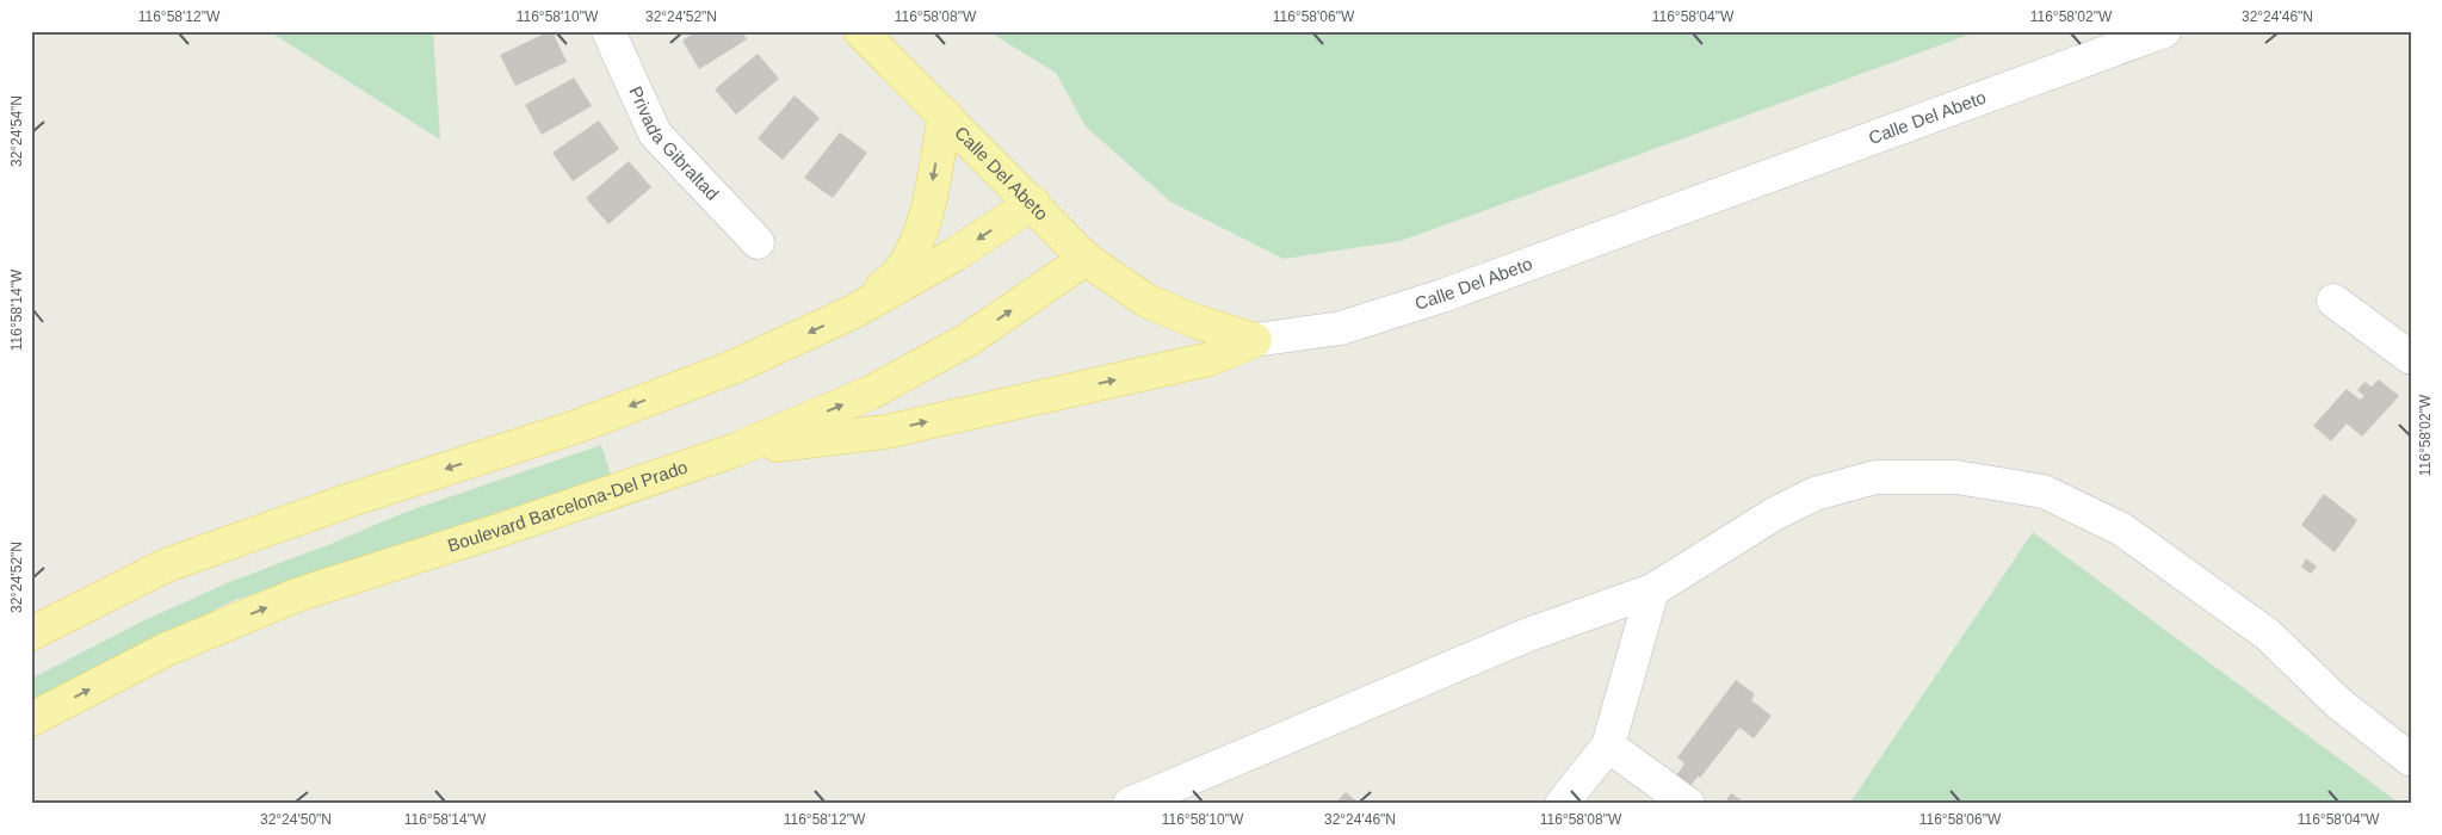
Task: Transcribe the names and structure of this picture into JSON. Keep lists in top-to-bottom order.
{
  "streets": {
    "main road": ["Calle Del Abeto", "Boulevard Barcelona-Del Prado"],
    "street": ["Privada Gibraltad"]
  },
  "crossings": [
    ["Calle Del Abeto", "Boulevard Barcelona-Del Prado"]
  ],
  "coordinates": [
    "116°58'12\"W",
    "116°58'10\"W",
    "32°24'52\"N",
    "116°58'08\"W",
    "116°58'06\"W",
    "116°58'04\"W",
    "116°58'02\"W",
    "32°24'46\"N",
    "32°24'54\"N",
    "116°58'14\"W",
    "32°24'50\"N"
  ]
}
